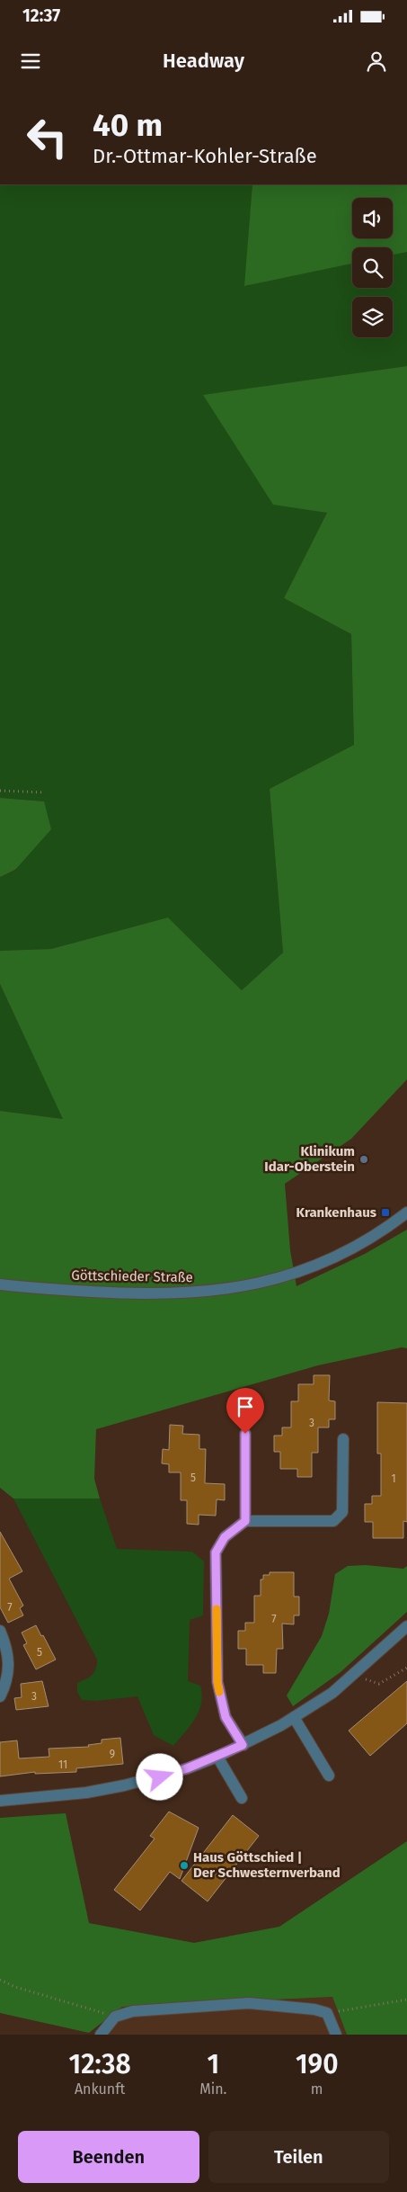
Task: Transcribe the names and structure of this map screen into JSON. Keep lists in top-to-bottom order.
{
  "streets": {
    "street": ["Göttschieder Straße"]
  },
  "places": {
    "other": ["Klinikum Idar-Oberstein", "Haus Göttschied | Der Schwesternverband"],
    "transit": ["Krankenhaus"]
  },
  "house_numbers": [
    "3",
    "5",
    "1",
    "7",
    "7",
    "5",
    "3",
    "9",
    "11"
  ],
  "page": {
    "status": "12:37",
    "header": "Headway",
    "turn": ["40 m", "Dr.-Ottmar-Kohler-Straße"],
    "eta": [
      "12:38",
      "Ankunft",
      "1",
      "Min.",
      "190",
      "m"
    ],
    "buttons": ["Beenden", "Teilen"]
  }
}
